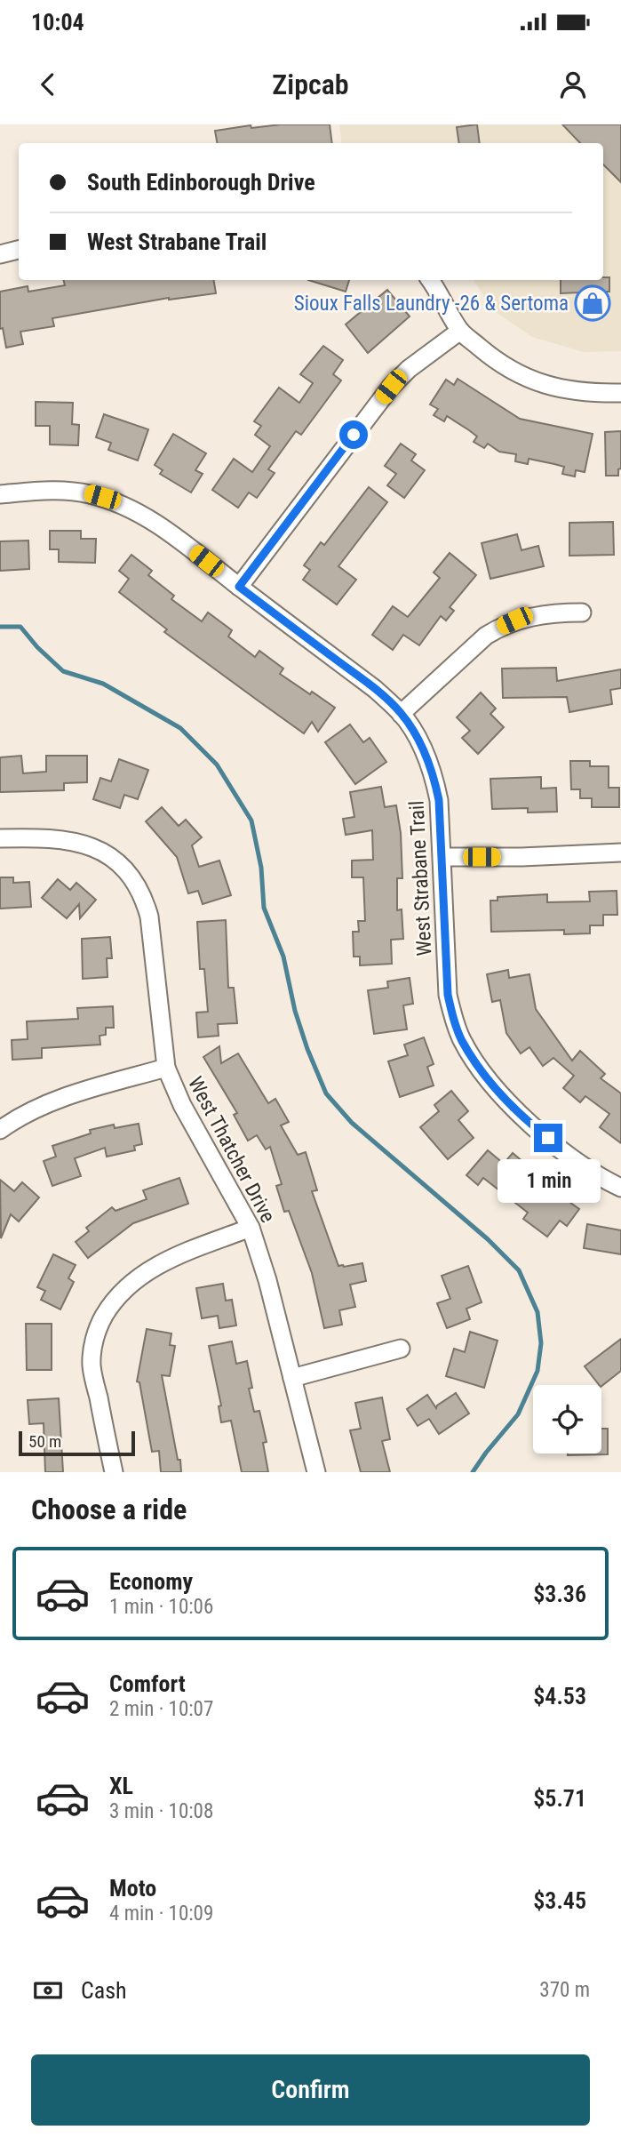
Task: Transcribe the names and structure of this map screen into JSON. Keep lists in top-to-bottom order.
{
  "streets": {
    "street": ["West Strabane Trail", "West Thatcher Drive"]
  },
  "places": {
    "shop": ["Sioux Falls Laundry -26 & Sertoma"]
  },
  "scale_bar": "50 m",
  "page": {
    "status": "10:04",
    "header": "Zipcab",
    "banner": ["South Edinborough Drive", "West Strabane Trail"],
    "bubble": "1 min",
    "scale": "50 m",
    "heading": "Choose a ride",
    "list": [
      {
        "name": "Economy",
        "note": "1 min · 10:06",
        "value": "$3.36"
      },
      {
        "name": "Comfort",
        "note": "2 min · 10:07",
        "value": "$4.53"
      },
      {
        "name": "XL",
        "note": "3 min · 10:08",
        "value": "$5.71"
      },
      {
        "name": "Moto",
        "note": "4 min · 10:09",
        "value": "$3.45"
      }
    ],
    "pay": ["Cash", "370 m"],
    "buttons": "Confirm"
  }
}
